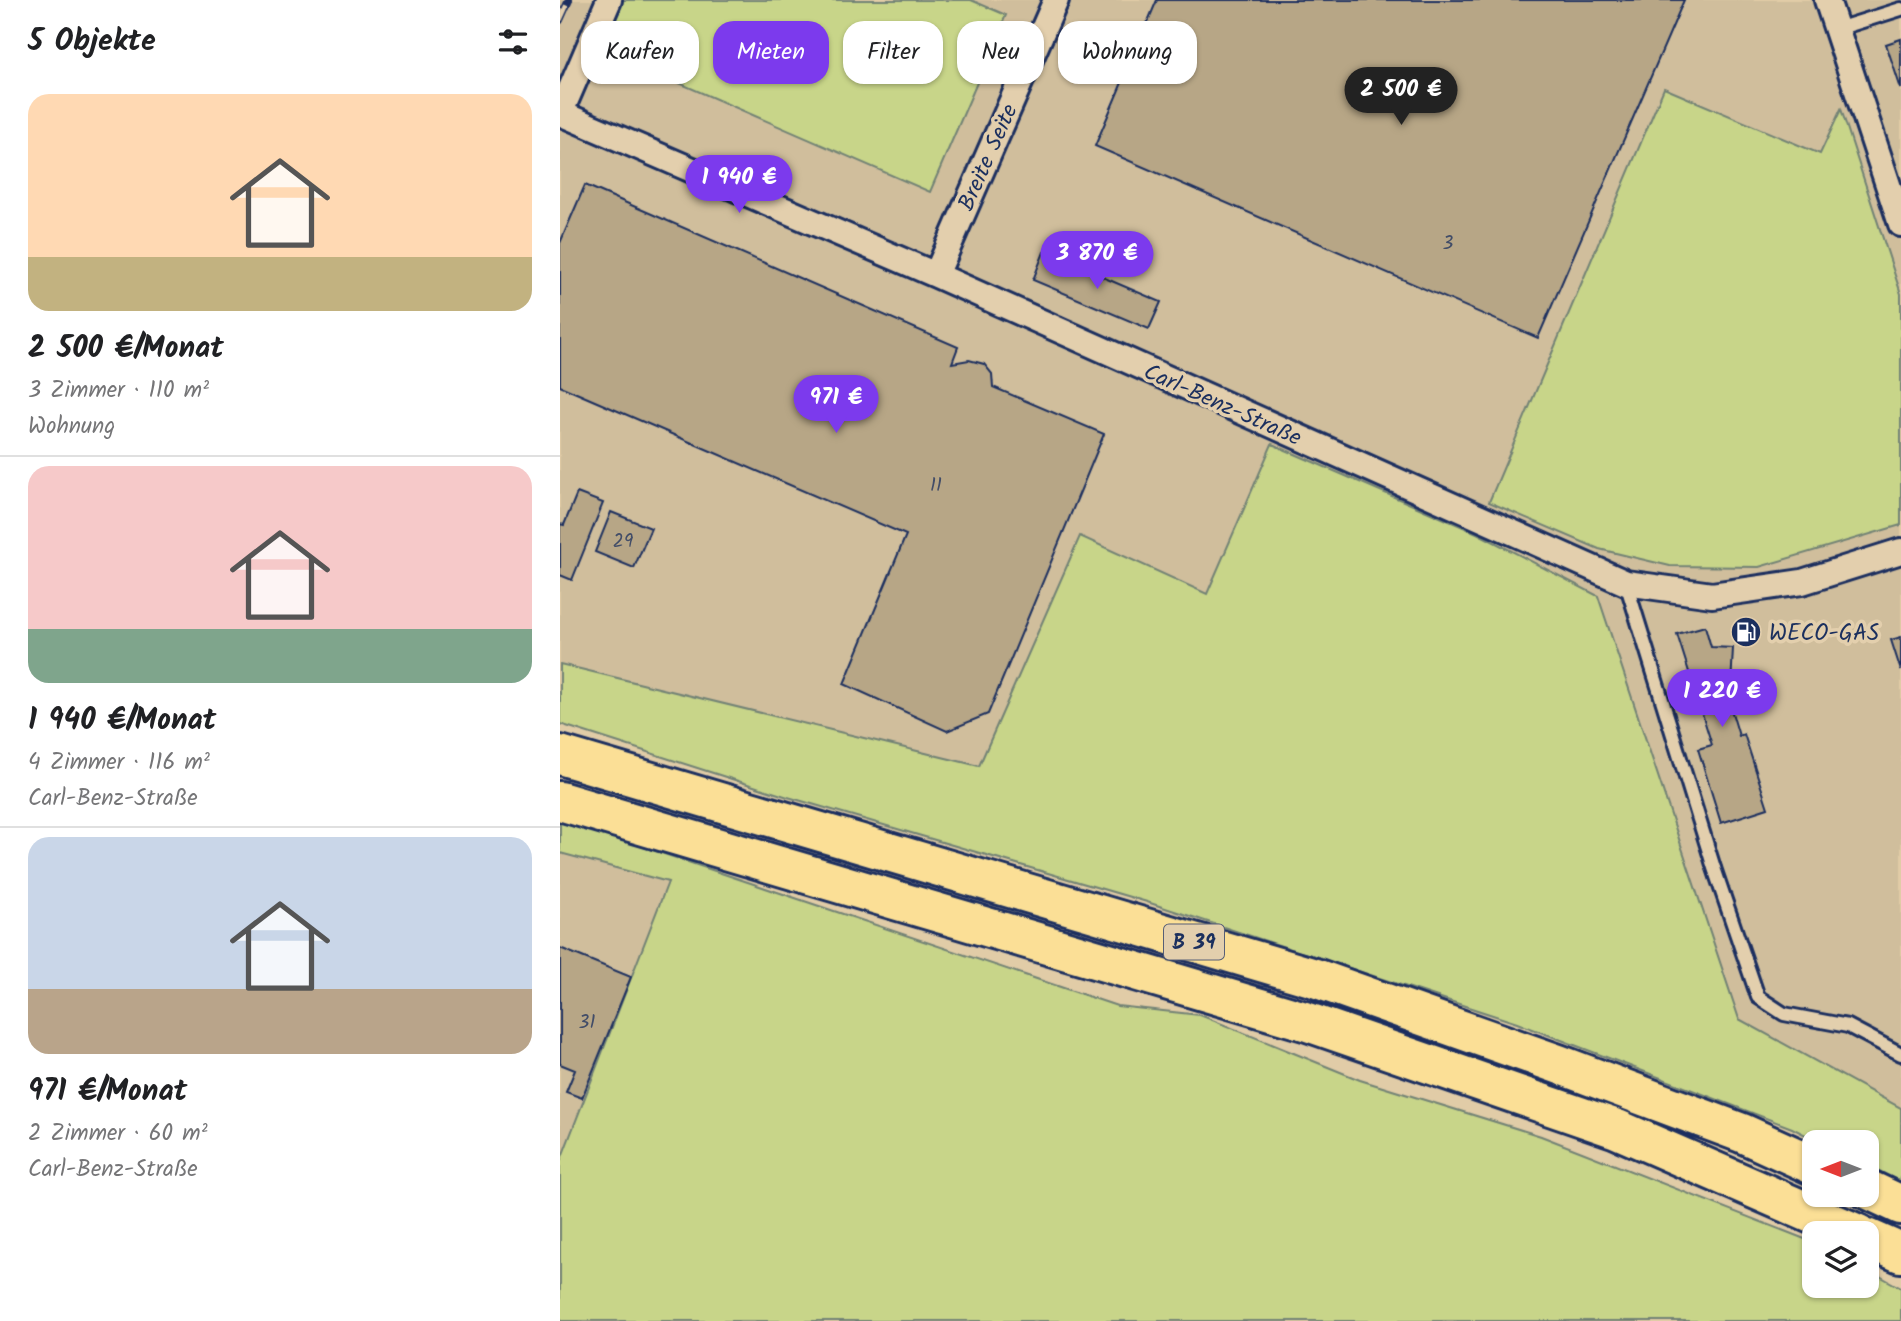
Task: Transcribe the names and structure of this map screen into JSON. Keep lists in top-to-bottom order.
{
  "streets": {
    "highway": ["B 39"],
    "street": ["Breite Seite", "Carl-Benz-Straße"]
  },
  "crossings": [
    ["Breite Seite", "Carl-Benz-Straße"]
  ],
  "places": {
    "fuel station": ["WECO-GAS"]
  },
  "house_numbers": [
    "3",
    "11",
    "29",
    "31"
  ],
  "north": "left",
  "page": {
    "heading": "5 Objekte",
    "chip": [
      "Kaufen",
      "Mieten",
      "Filter",
      "Neu",
      "Wohnung"
    ],
    "price": [
      "2 500 €",
      "1 940 €",
      "3 870 €",
      "971 €",
      "1 220 €"
    ],
    "list": [
      {
        "name": "2 500 €/Monat",
        "note": "3 Zimmer · 110 m² · Wohnung"
      },
      {
        "name": "1 940 €/Monat",
        "note": "4 Zimmer · 116 m² · Carl-Benz-Straße"
      },
      {
        "name": "971 €/Monat",
        "note": "2 Zimmer · 60 m² · Carl-Benz-Straße"
      }
    ]
  }
}
